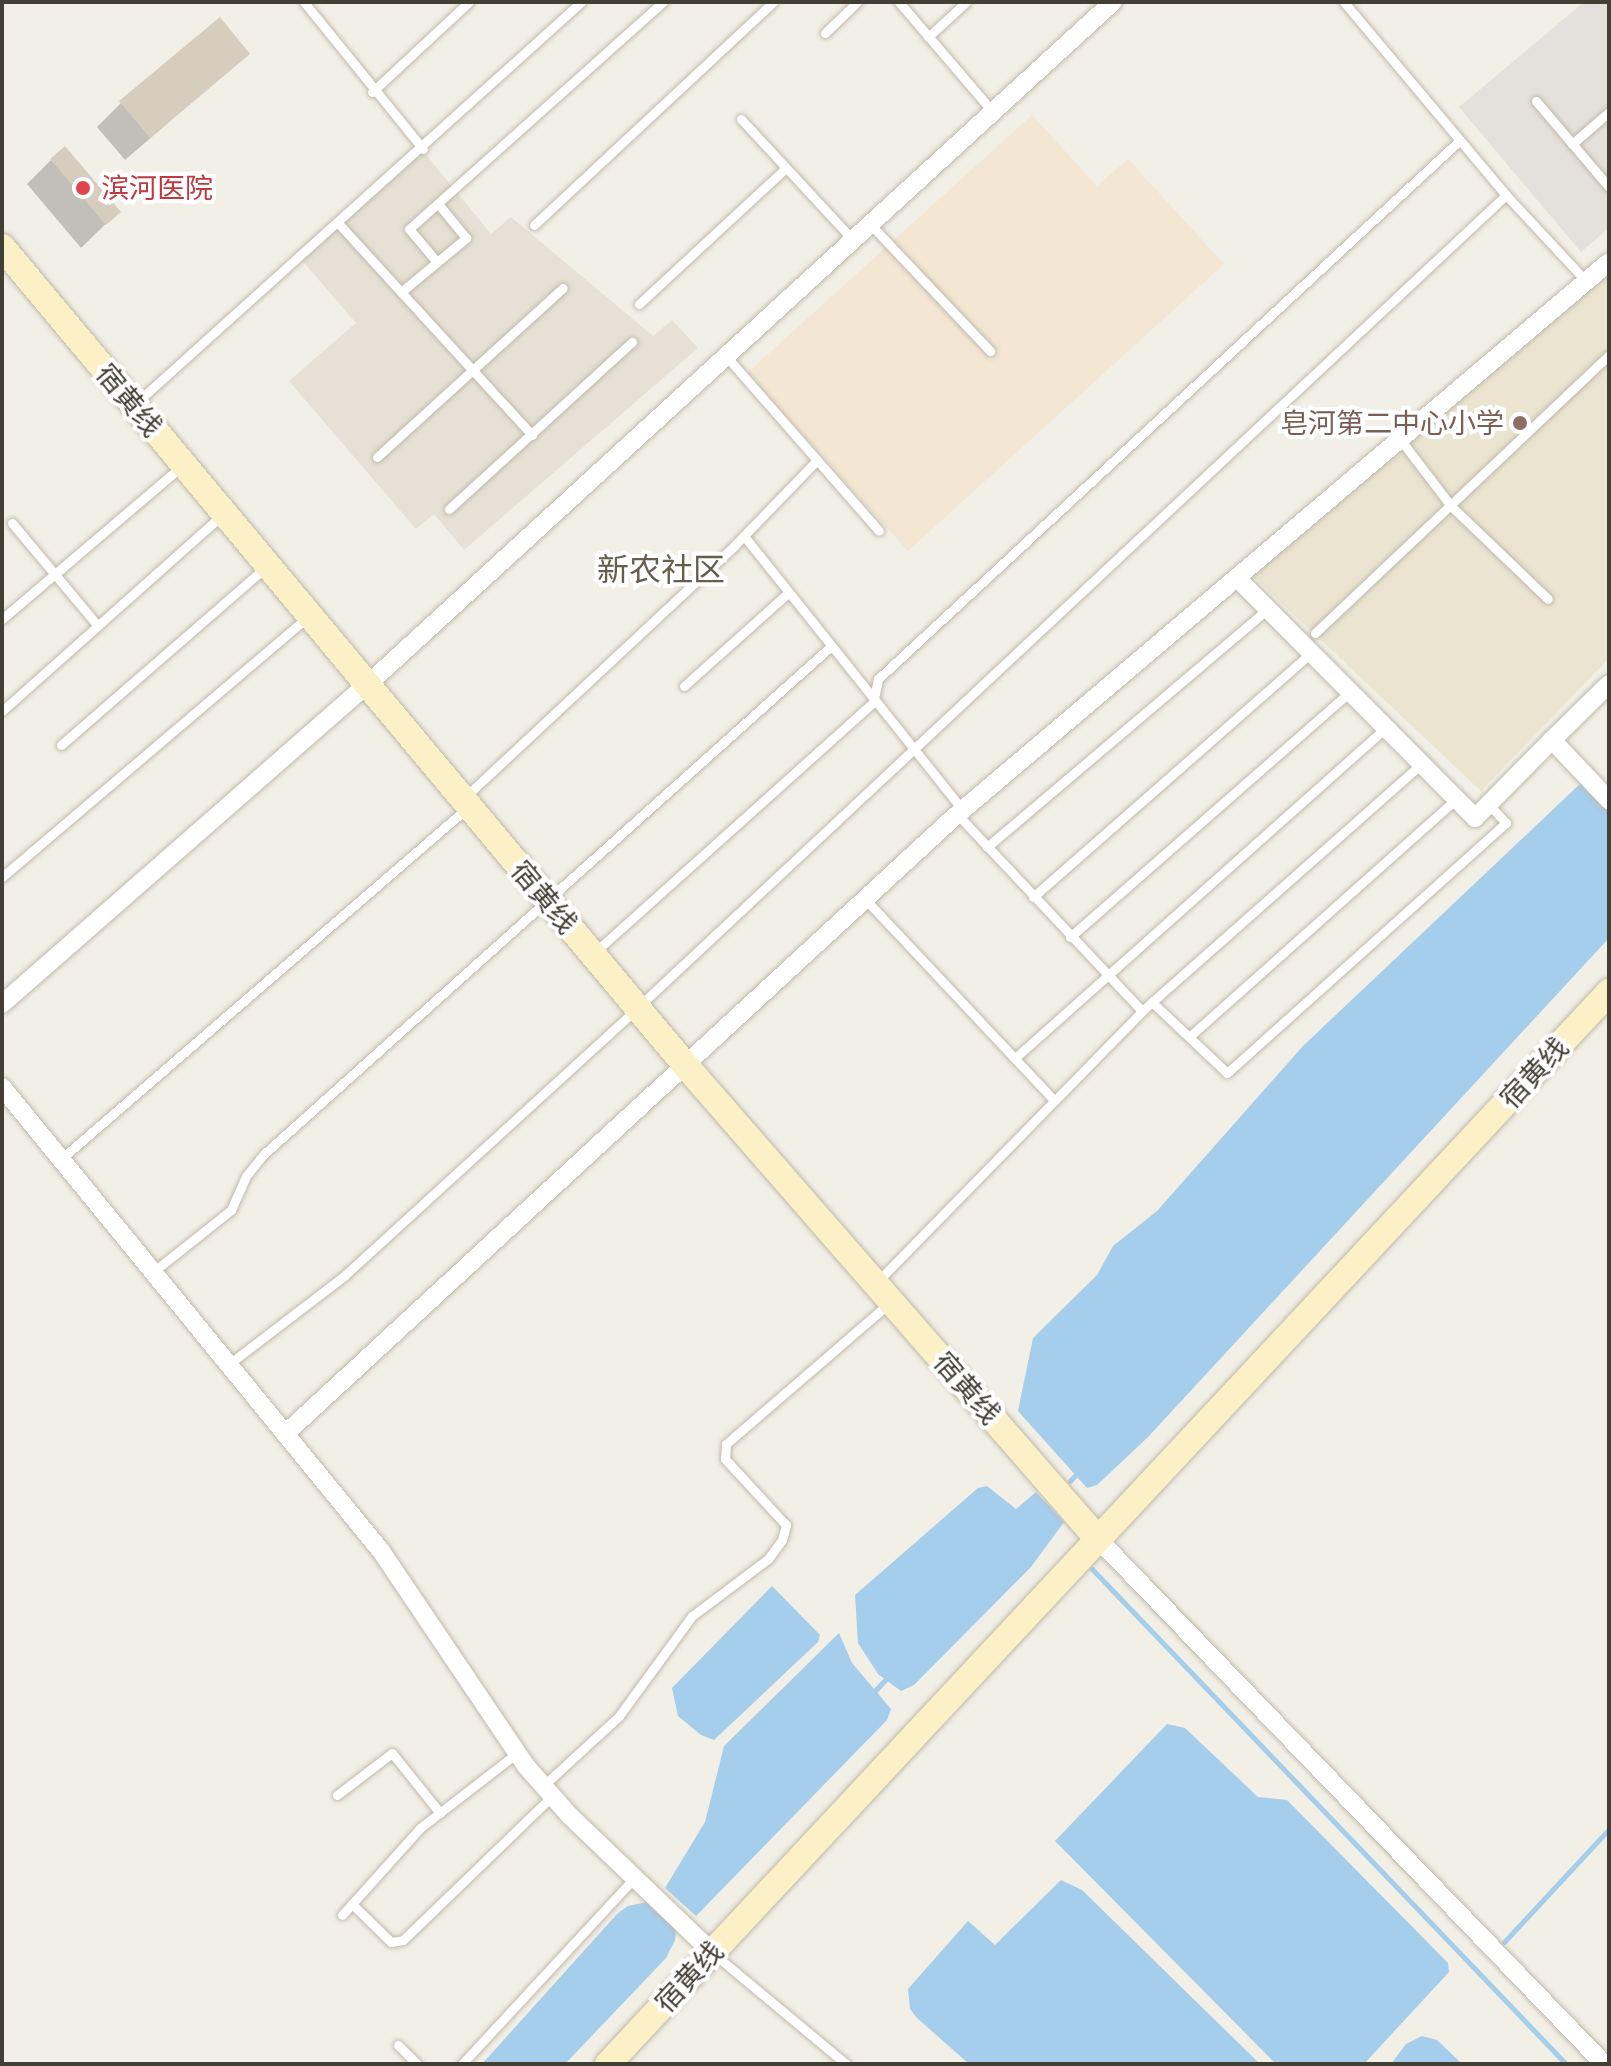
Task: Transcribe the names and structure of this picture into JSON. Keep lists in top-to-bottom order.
{
  "streets": {
    "main road": ["宿黄线"]
  },
  "districts": ["新农社区"],
  "places": ["滨河医院", "皂河第二中心小学"]
}
